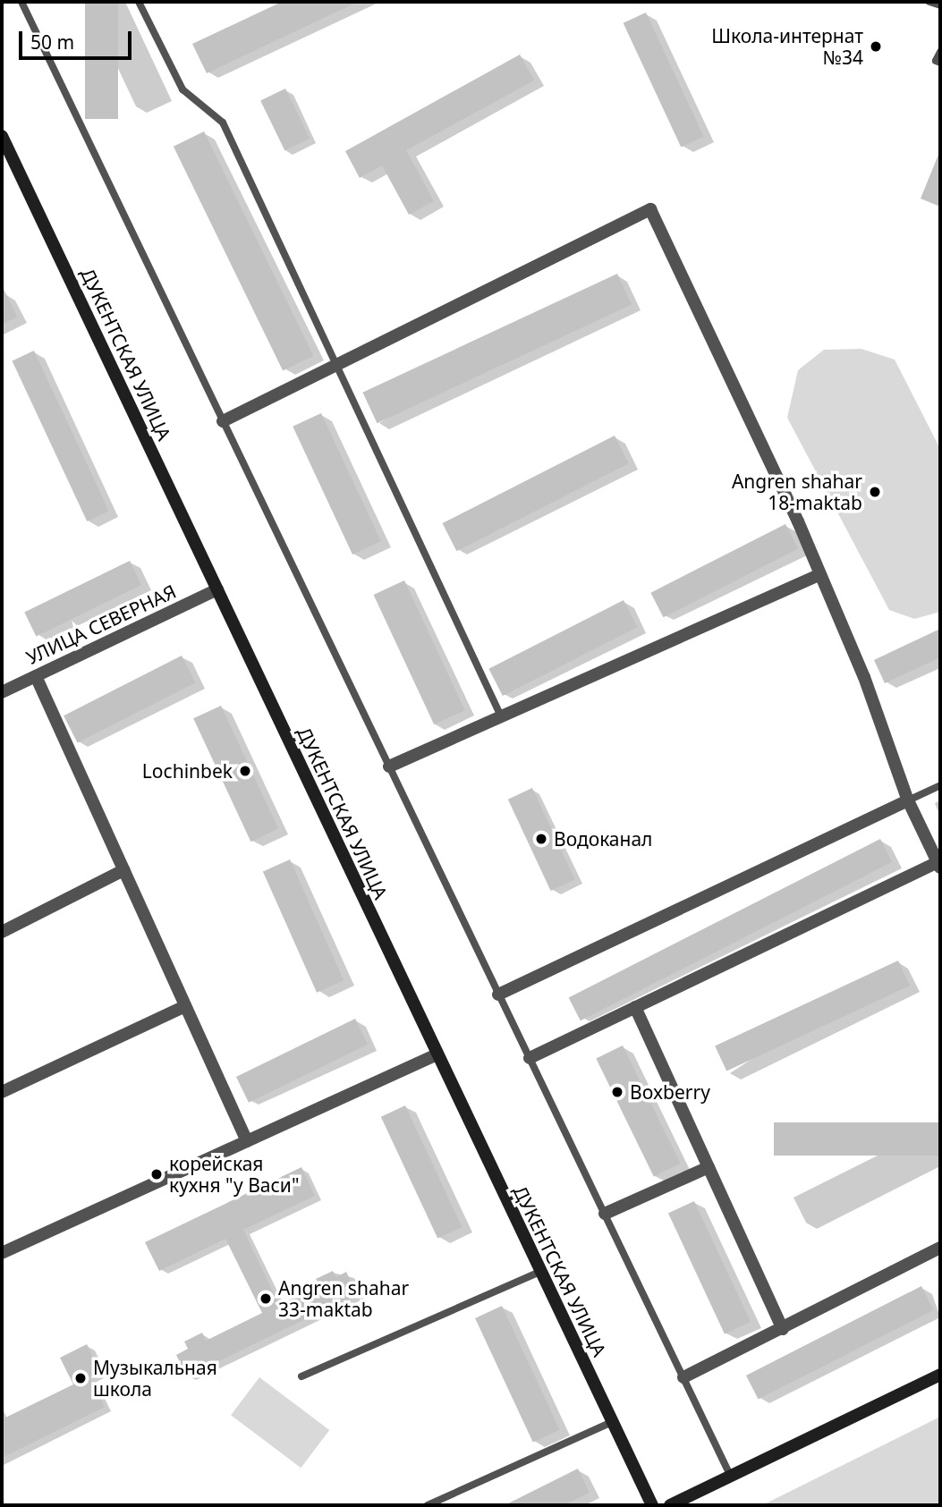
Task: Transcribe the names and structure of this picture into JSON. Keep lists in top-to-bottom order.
{
  "streets": {
    "main road": ["ДУКЕНТСКАЯ УЛИЦА"],
    "street": ["УЛИЦА СЕВЕРНАЯ"]
  },
  "crossings": [
    ["ДУКЕНТСКАЯ УЛИЦА", "УЛИЦА СЕВЕРНАЯ"]
  ],
  "places": [
    "Школа-интернат №34",
    "Angren shahar 18-maktab",
    "Lochinbek",
    "Водоканал",
    "Boxberry",
    "корейская кухня \"у Васи\"",
    "Angren shahar 33-maktab",
    "Музыкальная школа"
  ],
  "scale_bar": "50 m"
}
